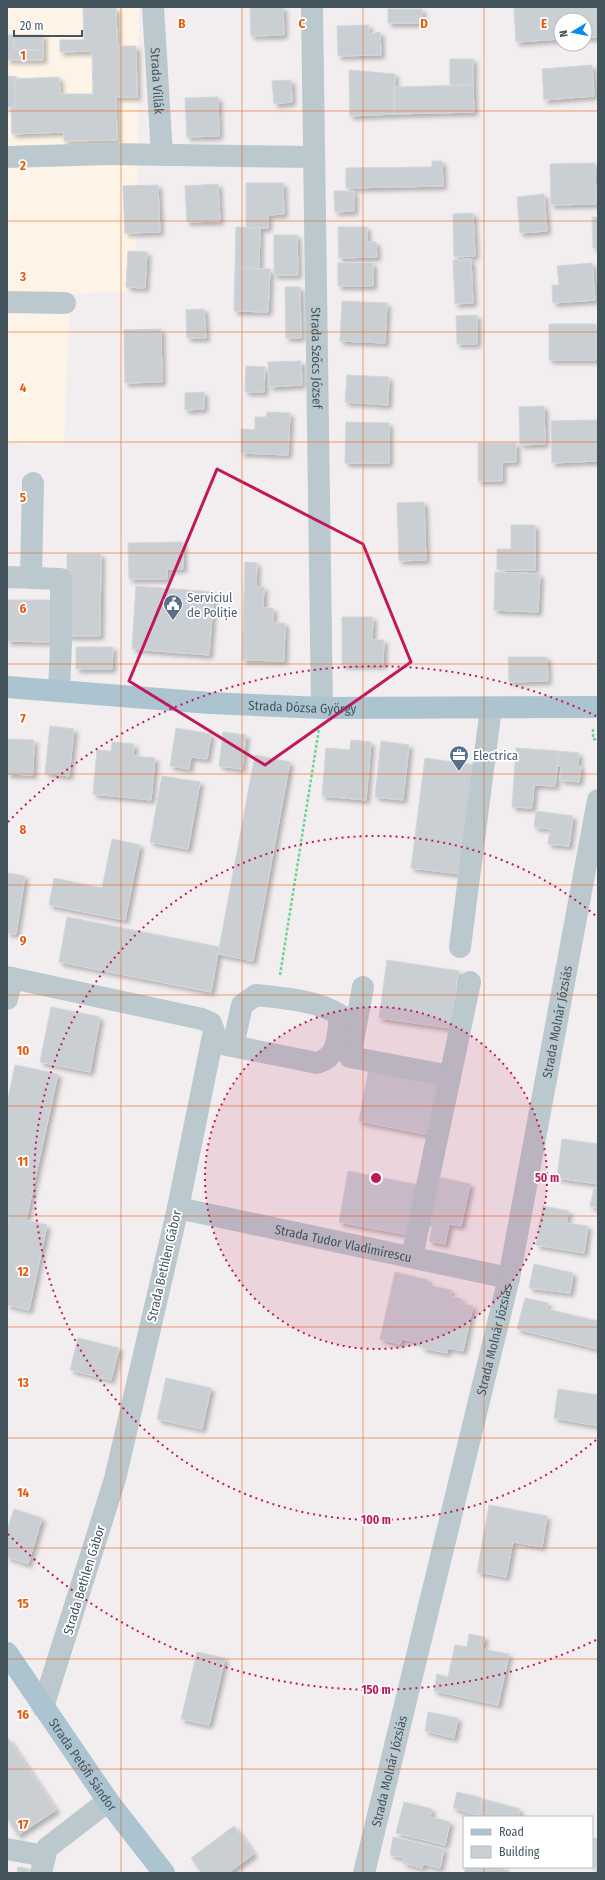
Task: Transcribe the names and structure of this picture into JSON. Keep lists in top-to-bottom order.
{
  "streets": {
    "main road": ["Strada Dózsa György", "Strada Petőfi Sándor"],
    "street": [
      "Strada Villák",
      "Strada Szőcs József",
      "Strada Molnár Józsiás",
      "Strada Tudor Vladimirescu",
      "Strada Bethlen Gábor"
    ]
  },
  "crossings": [
    ["Strada Szőcs József", "Strada Dózsa György"],
    ["Strada Molnár Józsiás", "Strada Tudor Vladimirescu"],
    ["Strada Tudor Vladimirescu", "Strada Bethlen Gábor"],
    ["Strada Bethlen Gábor", "Strada Petőfi Sándor"]
  ],
  "places": {
    "public building": ["Serviciul de Poliție"],
    "office": ["Electrica"]
  },
  "legend": ["Road", "Building"],
  "scale_bar": "20 m",
  "north": "left",
  "grid": {
    "columns": [
      "B",
      "C",
      "D",
      "E"
    ],
    "rows": [
      "1",
      "2",
      "3",
      "4",
      "5",
      "6",
      "7",
      "8",
      "9",
      "10",
      "11",
      "12",
      "13",
      "14",
      "15",
      "16",
      "17"
    ]
  },
  "rings": ["50 m", "100 m", "150 m"]
}
